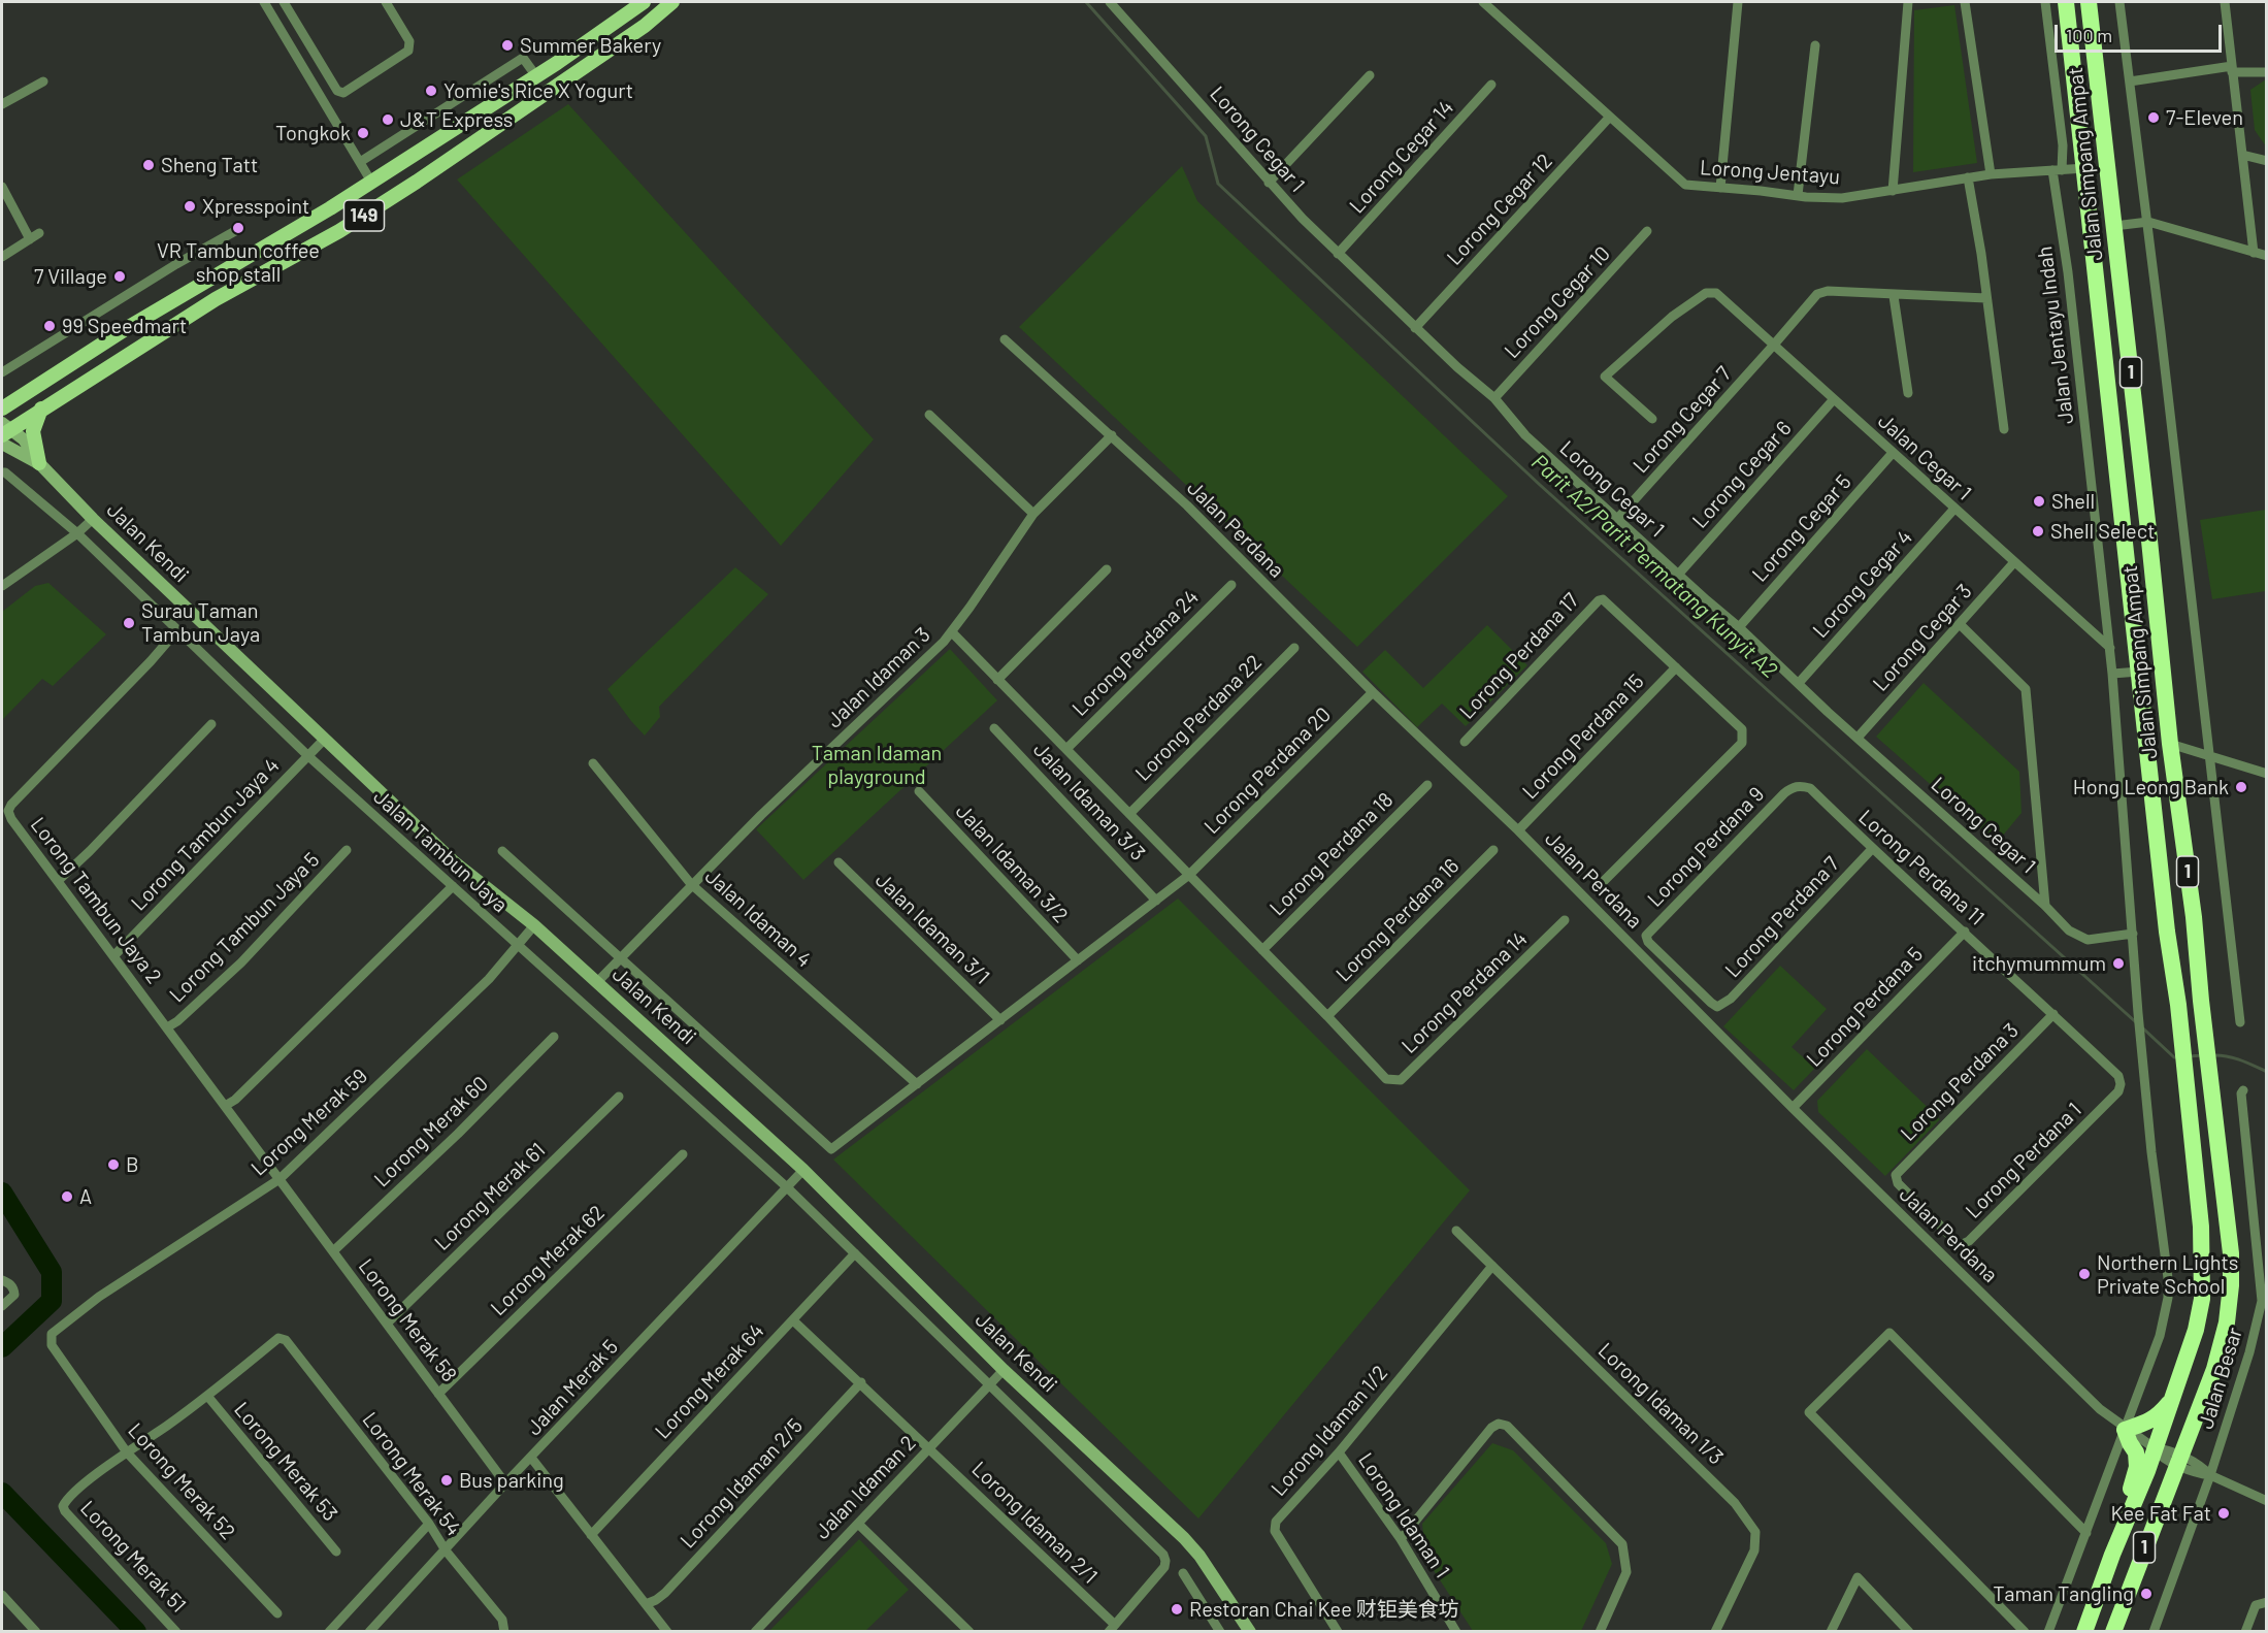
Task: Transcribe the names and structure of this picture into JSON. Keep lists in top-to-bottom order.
{
  "streets": {
    "highway": ["Jalan Simpang Ampat", "1"],
    "main road": ["149"],
    "street": [
      "Lorong Cegar 1",
      "Lorong Cegar 14",
      "Lorong Jentayu",
      "Lorong Cegar 12",
      "Lorong Cegar 10",
      "Jalan Jentayu Indah",
      "Lorong Cegar 7",
      "Jalan Cegar 1",
      "Lorong Cegar 6",
      "Lorong Cegar 5",
      "Jalan Perdana",
      "Jalan Kendi",
      "Lorong Cegar 4",
      "Lorong Cegar 3",
      "Lorong Perdana 24",
      "Lorong Perdana 17",
      "Jalan Idaman 3",
      "Lorong Perdana 22",
      "Lorong Perdana 15",
      "Lorong Perdana 20",
      "Jalan Idaman 3/3",
      "Lorong Tambun Jaya 4",
      "Lorong Perdana 9",
      "Jalan Tambun Jaya",
      "Lorong Perdana 18",
      "Jalan Idaman 3/2",
      "Lorong Perdana 11",
      "Lorong Tambun Jaya 2",
      "Lorong Perdana 7",
      "Jalan Idaman 4",
      "Lorong Perdana 16",
      "Lorong Tambun Jaya 5",
      "Jalan Idaman 3/1",
      "Lorong Perdana 14",
      "Lorong Perdana 5",
      "Lorong Perdana 3",
      "Lorong Merak 59",
      "Lorong Merak 60",
      "Lorong Perdana 1",
      "Lorong Merak 61",
      "Lorong Merak 62",
      "Lorong Merak 58",
      "Jalan Besar",
      "Lorong Merak 64",
      "Jalan Merak 5",
      "Lorong Idaman 1/3",
      "Lorong Idaman 1/2",
      "Lorong Merak 53",
      "Lorong Merak 54",
      "Lorong Merak 52",
      "Lorong Idaman 2/5",
      "Jalan Idaman 2",
      "Lorong Idaman 1",
      "Lorong Idaman 2/1",
      "Lorong Merak 51"
    ]
  },
  "crossings": [
    ["Lorong Cegar 1", "Lorong Cegar 14"],
    ["Lorong Cegar 1", "Jalan Simpang Ampat"],
    ["Lorong Cegar 1", "Lorong Cegar 12"],
    ["Lorong Cegar 1", "Lorong Cegar 10"],
    ["Lorong Cegar 1", "Lorong Cegar 7"],
    ["Lorong Cegar 1", "Lorong Cegar 6"],
    ["Lorong Cegar 1", "Lorong Cegar 5"],
    ["Lorong Cegar 1", "Lorong Cegar 4"],
    ["Lorong Cegar 1", "Lorong Cegar 3"],
    ["Jalan Simpang Ampat", "Lorong Jentayu"],
    ["Jalan Simpang Ampat", "Jalan Jentayu Indah"],
    ["Jalan Simpang Ampat", "Jalan Cegar 1"],
    ["Jalan Simpang Ampat", "Jalan Perdana"],
    ["Lorong Jentayu", "Lorong Cegar 12"],
    ["Lorong Jentayu", "Jalan Jentayu Indah"],
    ["149", "Jalan Kendi"],
    ["Lorong Cegar 7", "Jalan Cegar 1"],
    ["Jalan Cegar 1", "Lorong Cegar 6"],
    ["Jalan Cegar 1", "Lorong Cegar 5"],
    ["Jalan Cegar 1", "Lorong Cegar 4"],
    ["Jalan Cegar 1", "Lorong Cegar 3"],
    ["Jalan Perdana", "Jalan Idaman 3"],
    ["Jalan Perdana", "Lorong Perdana 15"],
    ["Jalan Perdana", "Lorong Perdana 20"],
    ["Jalan Perdana", "Lorong Perdana 5"],
    ["Jalan Perdana", "Jalan Besar"],
    ["Jalan Kendi", "Jalan Idaman 3"],
    ["Jalan Kendi", "Lorong Perdana 20"],
    ["Jalan Kendi", "Lorong Tambun Jaya 4"],
    ["Jalan Kendi", "Jalan Tambun Jaya"],
    ["Jalan Kendi", "Lorong Merak 59"],
    ["Jalan Kendi", "Lorong Merak 64"],
    ["Jalan Kendi", "Jalan Merak 5"],
    ["Jalan Kendi", "Jalan Idaman 2"],
    ["Jalan Kendi", "Lorong Idaman 2/1"],
    ["Lorong Perdana 17", "Lorong Perdana 15"],
    ["Jalan Idaman 3", "Jalan Idaman 4"],
    ["Lorong Perdana 20", "Jalan Idaman 3/3"],
    ["Lorong Perdana 20", "Jalan Idaman 3/2"],
    ["Lorong Perdana 20", "Jalan Idaman 4"],
    ["Lorong Perdana 20", "Jalan Idaman 3/1"],
    ["Lorong Tambun Jaya 4", "Jalan Tambun Jaya"],
    ["Lorong Tambun Jaya 4", "Lorong Tambun Jaya 2"],
    ["Lorong Perdana 9", "Lorong Perdana 11"],
    ["Lorong Perdana 9", "Lorong Perdana 7"],
    ["Jalan Tambun Jaya", "Lorong Tambun Jaya 2"],
    ["Jalan Tambun Jaya", "Lorong Merak 59"],
    ["Jalan Tambun Jaya", "Jalan Merak 5"],
    ["Lorong Perdana 11", "Lorong Perdana 7"],
    ["Lorong Perdana 11", "Lorong Perdana 5"],
    ["Lorong Perdana 11", "Lorong Perdana 3"],
    ["Lorong Perdana 11", "Lorong Perdana 1"],
    ["Lorong Tambun Jaya 2", "Lorong Tambun Jaya 5"],
    ["Lorong Tambun Jaya 2", "Lorong Merak 59"],
    ["Lorong Tambun Jaya 2", "Lorong Merak 58"],
    ["Lorong Perdana 16", "Lorong Perdana 14"],
    ["Lorong Perdana 3", "Lorong Perdana 1"],
    ["Lorong Merak 59", "Lorong Merak 58"],
    ["Lorong Merak 59", "Lorong Merak 52"],
    ["Lorong Merak 60", "Lorong Merak 58"],
    ["Lorong Merak 61", "Lorong Merak 58"],
    ["Lorong Merak 62", "Lorong Merak 58"],
    ["Lorong Merak 58", "Jalan Merak 5"],
    ["Lorong Merak 64", "Lorong Idaman 2/1"],
    ["Jalan Merak 5", "Lorong Merak 54"],
    ["Lorong Idaman 1/3", "Lorong Idaman 1/2"],
    ["Lorong Idaman 1/2", "Lorong Idaman 1"],
    ["Lorong Merak 53", "Lorong Merak 54"],
    ["Lorong Merak 52", "Lorong Merak 51"],
    ["Lorong Idaman 2/5", "Lorong Idaman 2/1"],
    ["Jalan Idaman 2", "Lorong Idaman 2/1"]
  ],
  "water": ["Parit A2/Parit Permatang Kunyit A2"],
  "parks": ["Taman Idaman playground"],
  "places": [
    "Summer Bakery",
    "Yomie's Rice X Yogurt",
    "7-Eleven",
    "J&T Express",
    "Tongkok",
    "Sheng Tatt",
    "Xpresspoint",
    "VR Tambun coffee shop stall",
    "7 Village",
    "99 Speedmart",
    "Shell",
    "Shell Select",
    "Surau Taman Tambun Jaya",
    "Hong Leong Bank",
    "itchymummum",
    "B",
    "A",
    "Northern Lights Private School",
    "Bus parking",
    "Kee Fat Fat",
    "Taman Tangling",
    "Restoran Chai Kee 财钜美食坊"
  ],
  "scale_bar": "100 m"
}
